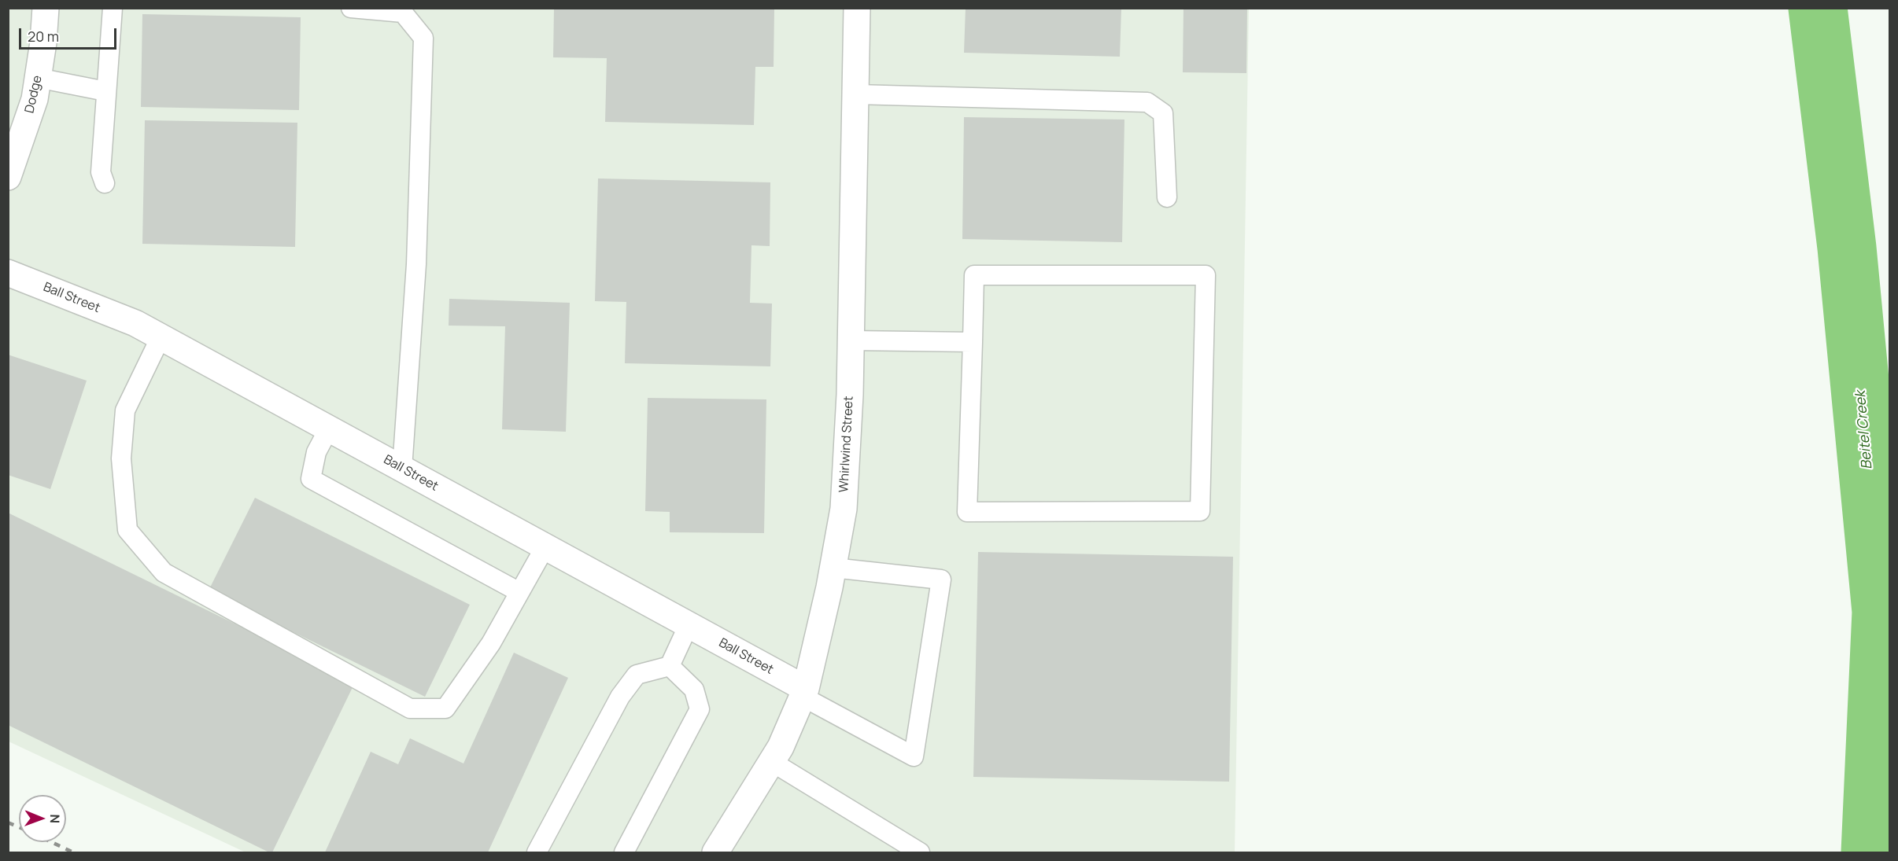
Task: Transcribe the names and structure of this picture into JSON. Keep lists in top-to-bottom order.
{
  "streets": {
    "street": ["Dodge", "Ball Street", "Whirlwind Street"]
  },
  "crossings": [
    ["Ball Street", "Whirlwind Street"]
  ],
  "water": ["Beitel Creek"],
  "scale_bar": "20 m",
  "north": "right"
}
